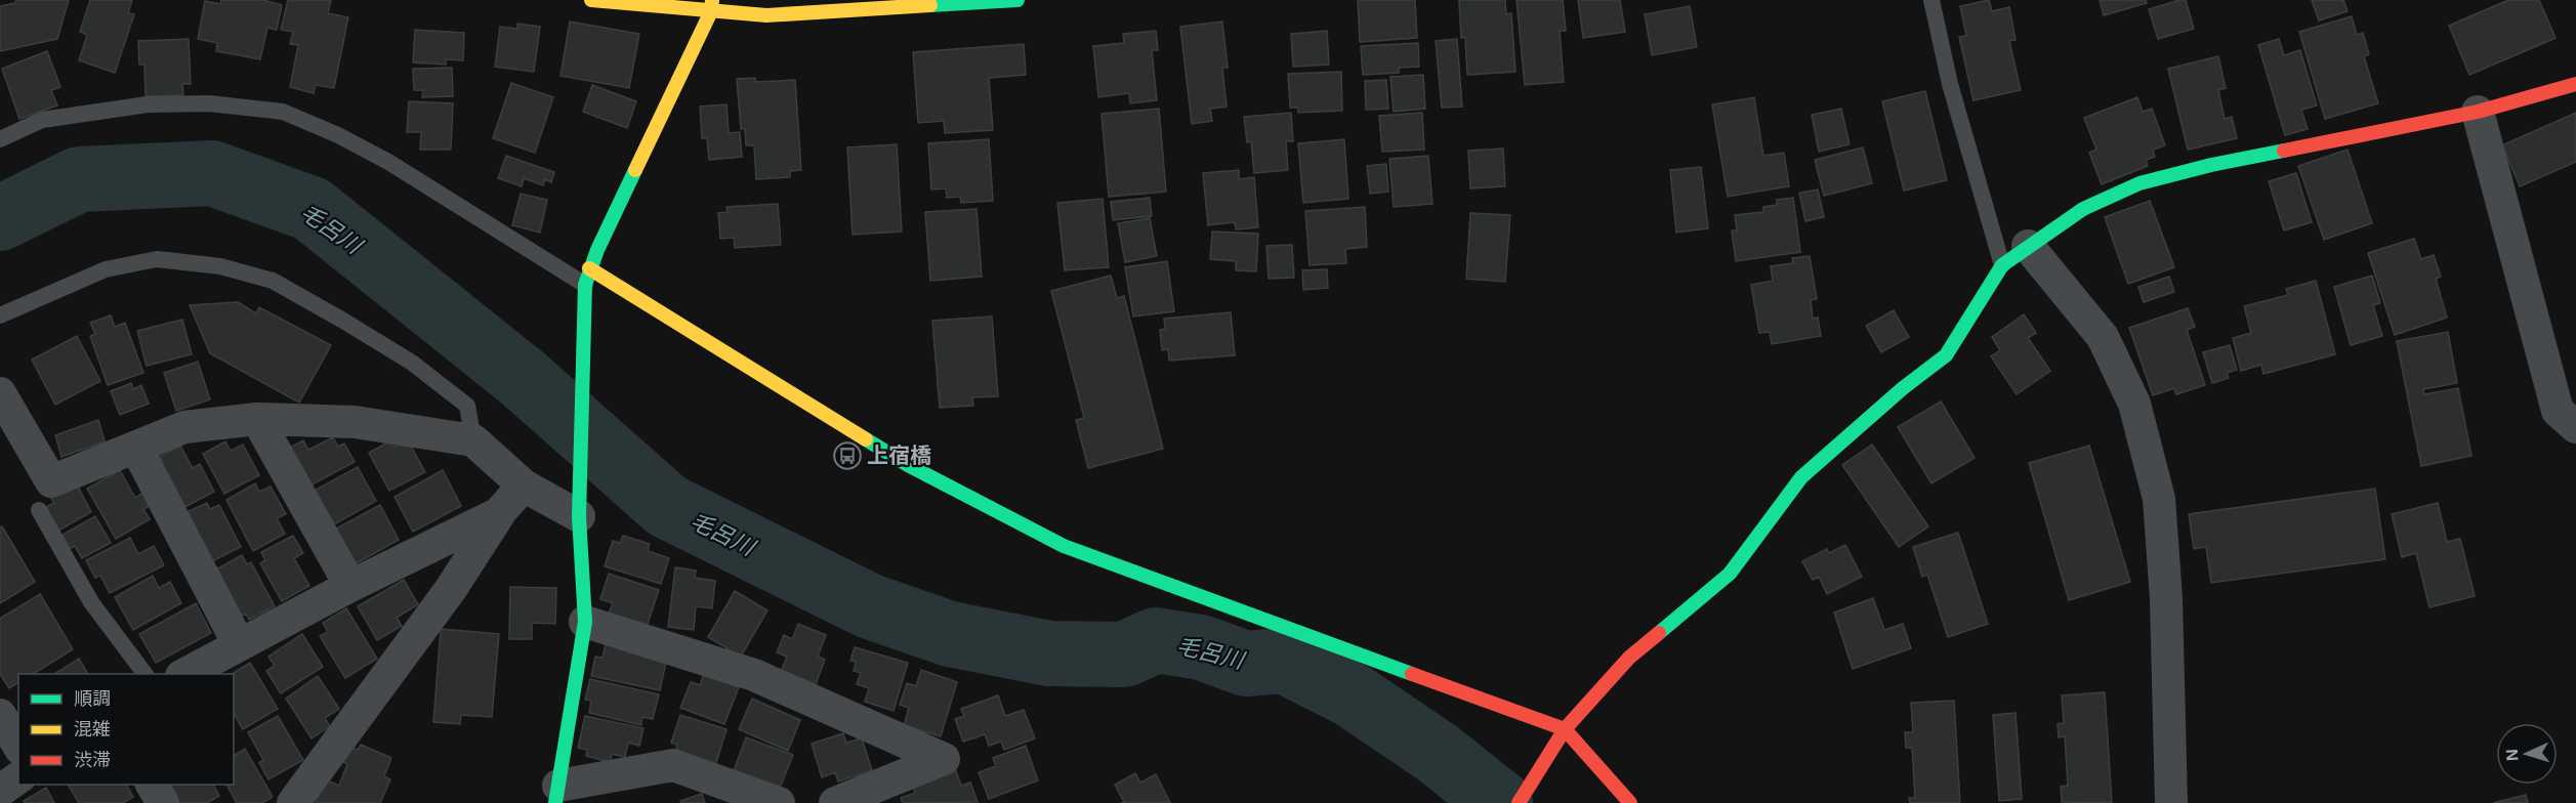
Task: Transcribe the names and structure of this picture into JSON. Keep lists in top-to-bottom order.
{
  "water": ["毛呂川"],
  "places": {
    "bus stop": ["上宿橋"]
  },
  "legend": ["順調", "混雑", "渋滞"],
  "north": "left"
}
